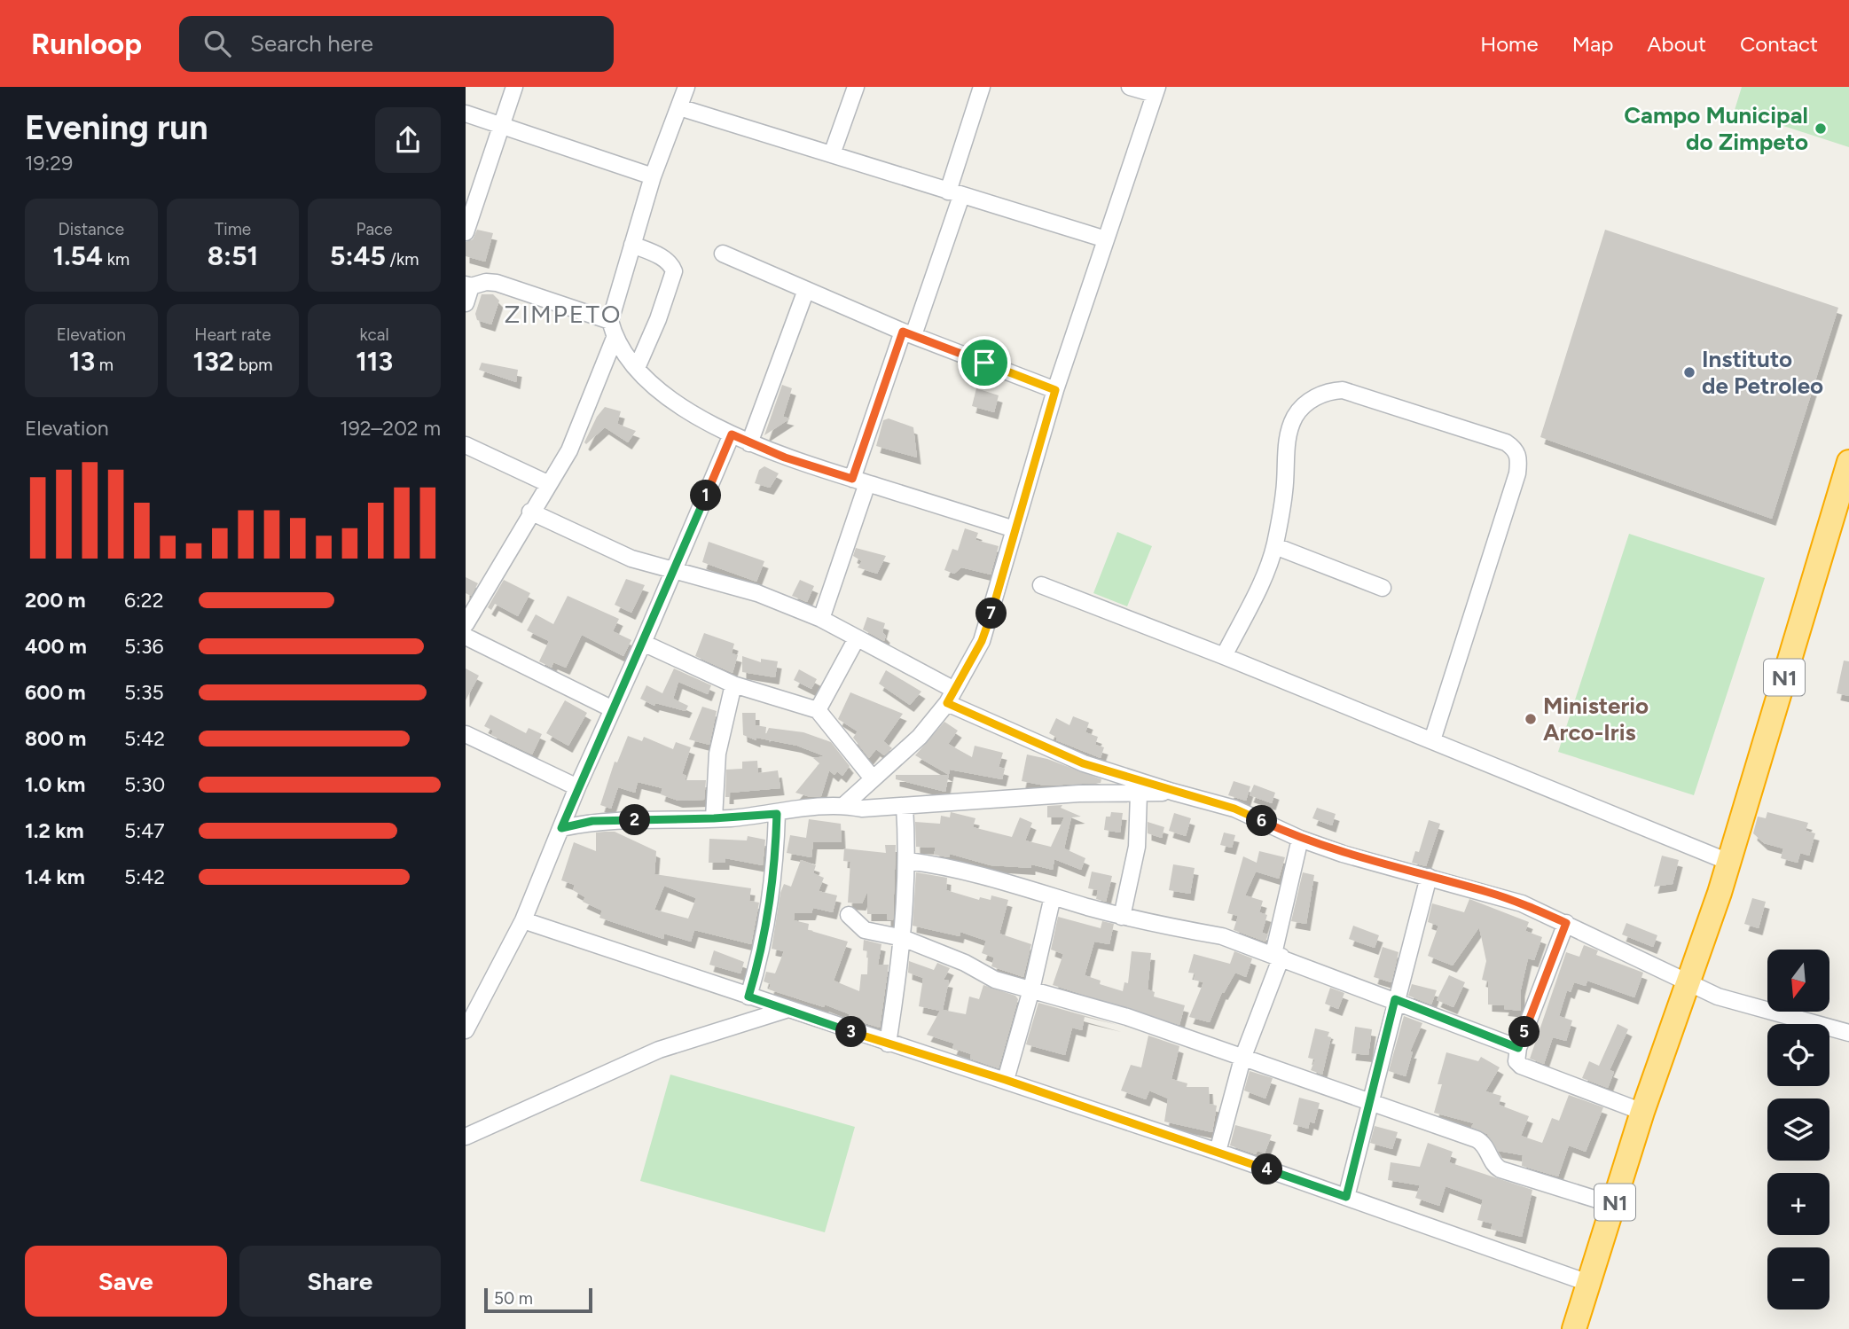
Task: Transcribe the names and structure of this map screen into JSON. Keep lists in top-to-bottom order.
{
  "streets": {
    "highway": ["N1"]
  },
  "districts": ["ZIMPETO"],
  "places": ["Campo Municipal do Zimpeto", "Instituto de Petroleo", "Ministerio Arco-Iris"],
  "scale_bar": "50 m",
  "north": "bottom",
  "page": {
    "header": "Runloop",
    "search": "Search here",
    "nav": [
      "Home",
      "Map",
      "About",
      "Contact"
    ],
    "heading": ["Evening run", "19:29"],
    "stats": [
      ["Distance", "1.54 km"],
      ["Time", "8:51"],
      ["Pace", "5:45 /km"],
      ["Elevation", "13 m"],
      ["Heart rate", "132 bpm"],
      ["kcal", "113"]
    ],
    "chart": ["Elevation", "192–202 m"],
    "pins": [
      "1",
      "7",
      "2",
      "6",
      "3",
      "5",
      "4"
    ],
    "list": [
      {
        "name": "200 m",
        "note": "6:22"
      },
      {
        "name": "400 m",
        "note": "5:36"
      },
      {
        "name": "600 m",
        "note": "5:35"
      },
      {
        "name": "800 m",
        "note": "5:42"
      },
      {
        "name": "1.0 km",
        "note": "5:30"
      },
      {
        "name": "1.2 km",
        "note": "5:47"
      },
      {
        "name": "1.4 km",
        "note": "5:42"
      }
    ],
    "map_buttons": ["+", "−"],
    "buttons": ["Save", "Share"],
    "scale": "50 m"
  }
}
